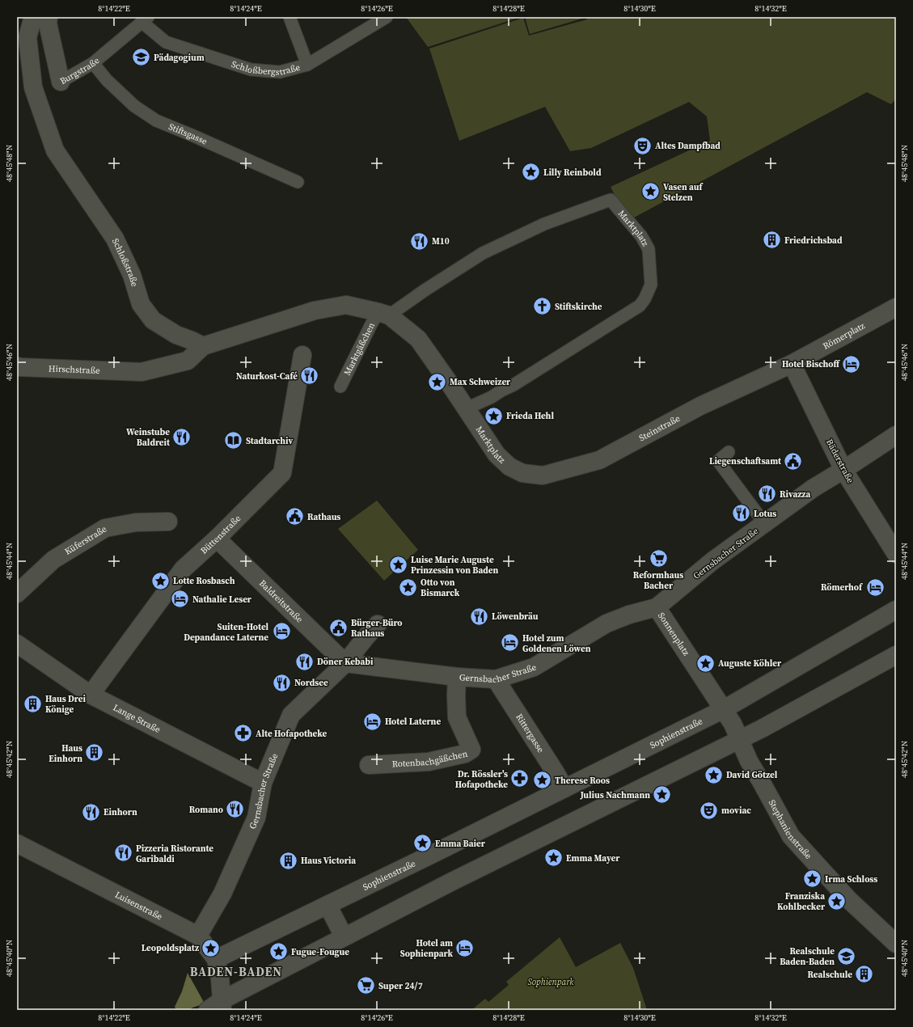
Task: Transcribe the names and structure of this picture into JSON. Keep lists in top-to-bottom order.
{
  "streets": {
    "street": [
      "Burgstraße",
      "Marktplatz",
      "Schloßstraße",
      "Römerplatz",
      "Hirschstraße",
      "Steinstraße",
      "Bäderstraße",
      "Büttenstraße",
      "Küferstraße",
      "Gernsbacher Straße",
      "Baldreitstraße",
      "Sonnenplatz",
      "Lange Straße",
      "Sophienstraße",
      "Rittergasse",
      "Rotenbachgäßchen",
      "Stephanienstraße",
      "Luisenstraße"
    ],
    "lane": ["Schloßbergstraße", "Stiftsgasse", "Marktgäßchen"]
  },
  "crossings": [
    ["Schloßbergstraße", "Burgstraße"],
    ["Burgstraße", "Stiftsgasse"],
    ["Marktplatz", "Schloßstraße"],
    ["Marktplatz", "Marktgäßchen"],
    ["Marktplatz", "Hirschstraße"],
    ["Marktplatz", "Steinstraße"],
    ["Schloßstraße", "Hirschstraße"],
    ["Römerplatz", "Steinstraße"],
    ["Römerplatz", "Bäderstraße"],
    ["Steinstraße", "Bäderstraße"],
    ["Bäderstraße", "Gernsbacher Straße"],
    ["Büttenstraße", "Baldreitstraße"],
    ["Büttenstraße", "Lange Straße"],
    ["Gernsbacher Straße", "Baldreitstraße"],
    ["Gernsbacher Straße", "Sonnenplatz"],
    ["Gernsbacher Straße", "Lange Straße"],
    ["Gernsbacher Straße", "Rittergasse"],
    ["Gernsbacher Straße", "Rotenbachgäßchen"],
    ["Gernsbacher Straße", "Luisenstraße"],
    ["Sonnenplatz", "Sophienstraße"],
    ["Sonnenplatz", "Stephanienstraße"],
    ["Sophienstraße", "Rittergasse"],
    ["Sophienstraße", "Stephanienstraße"],
    ["Sophienstraße", "Luisenstraße"]
  ],
  "districts": ["BADEN-BADEN"],
  "parks": ["Sophienpark"],
  "places": {
    "school or university": ["Pädagogium", "Realschule Baden-Baden"],
    "theatre": ["Altes Dampfbad", "moviac"],
    "place": [
      "Lilly Reinbold",
      "Vasen auf Stelzen",
      "Max Schweizer",
      "Frieda Hehl",
      "Luise Marie Auguste Prinzessin von Baden",
      "Lotte Rosbasch",
      "Otto von Bismarck",
      "Auguste Köhler",
      "David Götzel",
      "Therese Roos",
      "Julius Nachmann",
      "Emma Baier",
      "Emma Mayer",
      "Irma Schloss",
      "Franziska Kohlbecker",
      "Leopoldsplatz",
      "Fugue-Fougue"
    ],
    "building": [
      "Friedrichsbad",
      "Haus Drei Könige",
      "Haus Einhorn",
      "Haus Victoria",
      "Realschule"
    ],
    "restaurant": [
      "M10",
      "Naturkost-Café",
      "Weinstube Baldreit",
      "Rivazza",
      "Lotus",
      "Löwenbräu",
      "Döner Kebabi",
      "Nordsee",
      "Romano",
      "Einhorn",
      "Pizzeria Ristorante Garibaldi"
    ],
    "church": ["Stiftskirche"],
    "hotel": [
      "Hotel Bischoff",
      "Römerhof",
      "Nathalie Leser",
      "Suiten-Hotel Depandance Laterne",
      "Hotel zum Goldenen Löwen",
      "Hotel Laterne",
      "Hotel am Sophienpark"
    ],
    "library": ["Stadtarchiv"],
    "public building": ["Liegenschaftsamt", "Rathaus", "Bürger-Büro Rathaus"],
    "supermarket": ["Reformhaus Bacher", "Super 24/7"],
    "pharmacy": ["Alte Hofapotheke", "Dr. Rössler's Hofapotheke"]
  },
  "coordinates": [
    "8°14'22\"E",
    "8°14'24\"E",
    "8°14'26\"E",
    "8°14'28\"E",
    "8°14'30\"E",
    "8°14'32\"E",
    "48°45'48\"N",
    "48°45'46\"N",
    "48°45'44\"N",
    "48°45'42\"N",
    "48°45'40\"N"
  ]
}
